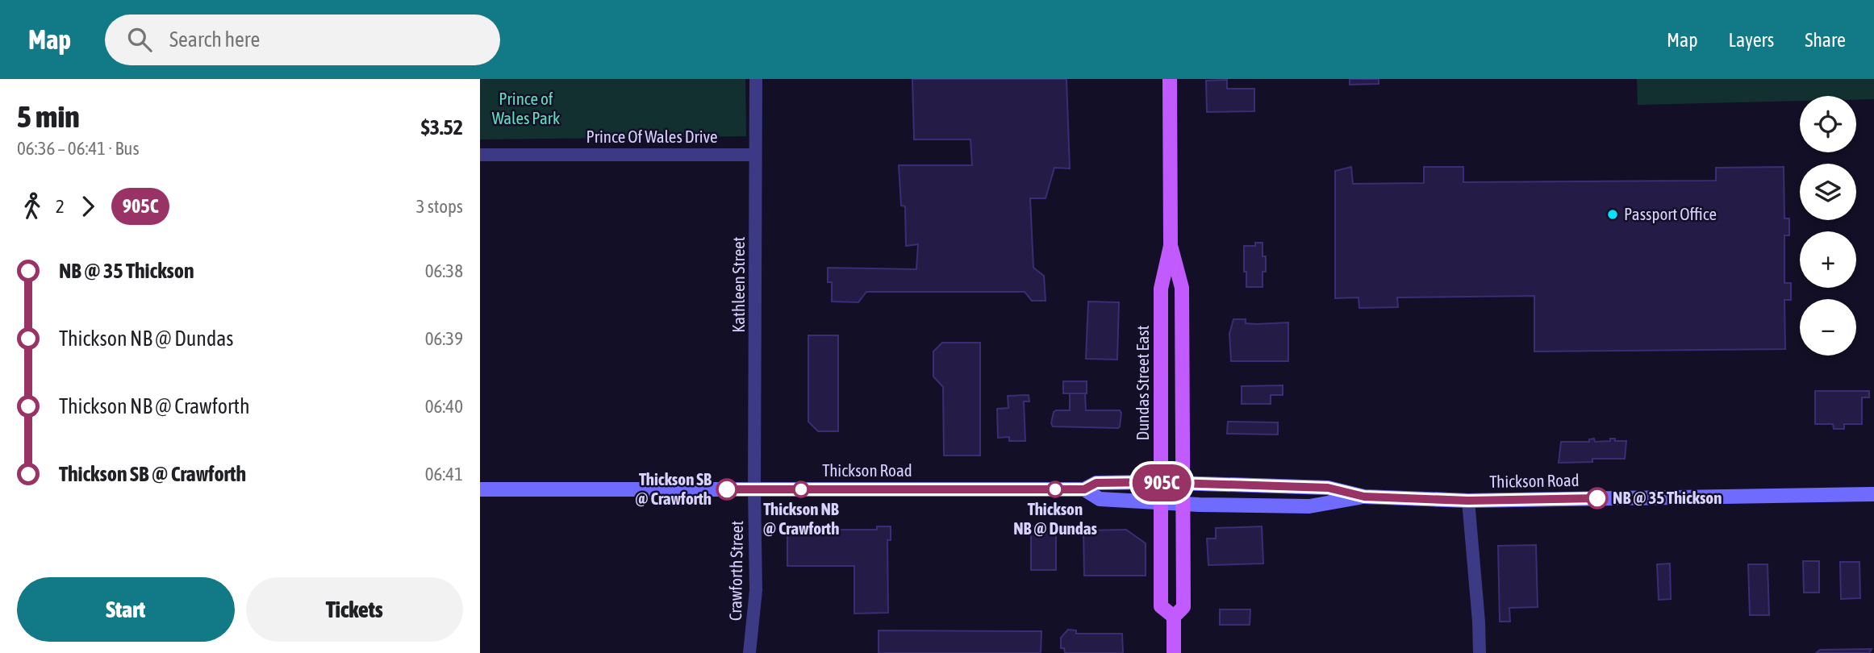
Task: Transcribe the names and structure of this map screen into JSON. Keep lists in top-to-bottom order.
{
  "streets": {
    "main road": ["Dundas Street East", "Thickson Road"],
    "street": ["Prince Of Wales Drive", "Kathleen Street", "Crawforth Street"]
  },
  "crossings": [
    ["Prince Of Wales Drive", "Kathleen Street"],
    ["Kathleen Street", "Thickson Road"],
    ["Kathleen Street", "Crawforth Street"],
    ["Dundas Street East", "Thickson Road"],
    ["Thickson Road", "Crawforth Street"]
  ],
  "parks": ["Prince of Wales Park"],
  "places": [
    "Passport Office",
    "Thickson SB @ Crawforth",
    "Thickson NB @ Crawforth",
    "Thickson NB @ Dundas",
    "NB @ 35 Thickson"
  ],
  "lines": ["bus line 905C"],
  "page": {
    "header": "Map",
    "search": "Search here",
    "nav": ["Map", "Layers", "Share"],
    "heading": ["5 min", "06:36 – 06:41 · Bus", "$3.52"],
    "on_map": "905C",
    "map_buttons": ["+", "−"],
    "legs": ["2", "905C", "3 stops"],
    "list": [
      {
        "name": "NB @ 35 Thickson",
        "value": "06:38"
      },
      {
        "name": "Thickson NB @ Dundas",
        "value": "06:39"
      },
      {
        "name": "Thickson NB @ Crawforth",
        "value": "06:40"
      },
      {
        "name": "Thickson SB @ Crawforth",
        "value": "06:41"
      }
    ],
    "buttons": ["Start", "Tickets"]
  }
}
